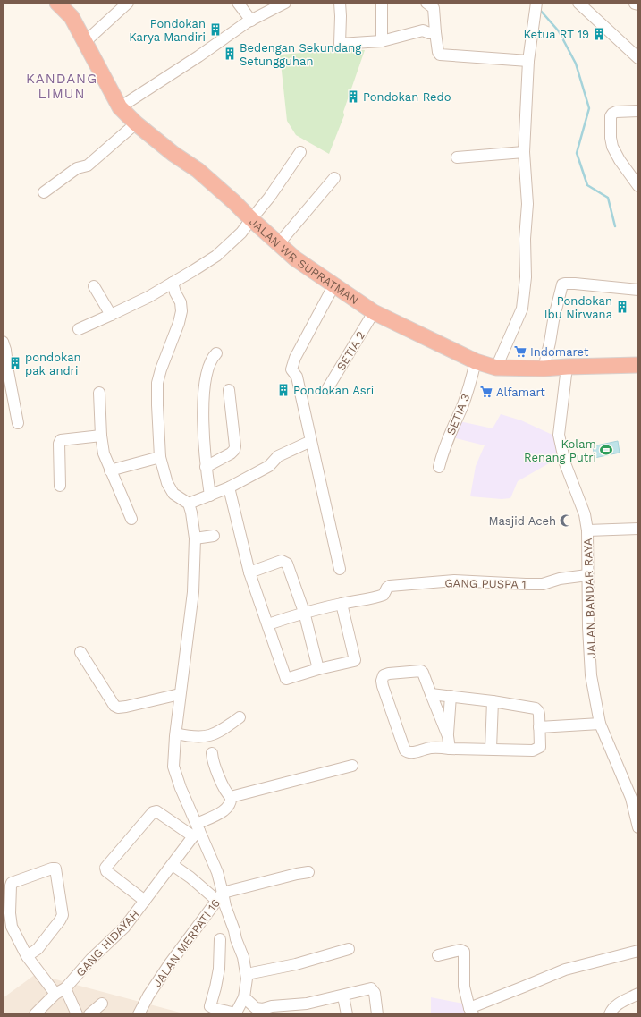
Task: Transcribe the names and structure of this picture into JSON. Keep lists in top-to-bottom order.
{
  "streets": {
    "highway": ["JALAN WR SUPRATMAN"],
    "street": [
      "SETIA 2",
      "SETIA 3",
      "GANG PUSPA 1",
      "JALAN BANDAR RAYA",
      "GANG HIDAYAH",
      "JALAN MERPATI 16"
    ]
  },
  "crossings": [
    ["JALAN WR SUPRATMAN", "SETIA 2"],
    ["JALAN WR SUPRATMAN", "SETIA 3"],
    ["JALAN WR SUPRATMAN", "JALAN BANDAR RAYA"],
    ["GANG PUSPA 1", "JALAN BANDAR RAYA"]
  ],
  "districts": ["KANDANG LIMUN"],
  "places": {
    "building": [
      "Pondokan Karya Mandiri",
      "Ketua RT 19",
      "Bedengan Sekundang Setungguhan",
      "Pondokan Redo",
      "Pondokan Ibu Nirwana",
      "pondokan pak andri",
      "Pondokan Asri"
    ],
    "supermarket": ["Indomaret", "Alfamart"],
    "sports": ["Kolam Renang Putri"],
    "mosque": ["Masjid Aceh"]
  }
}
